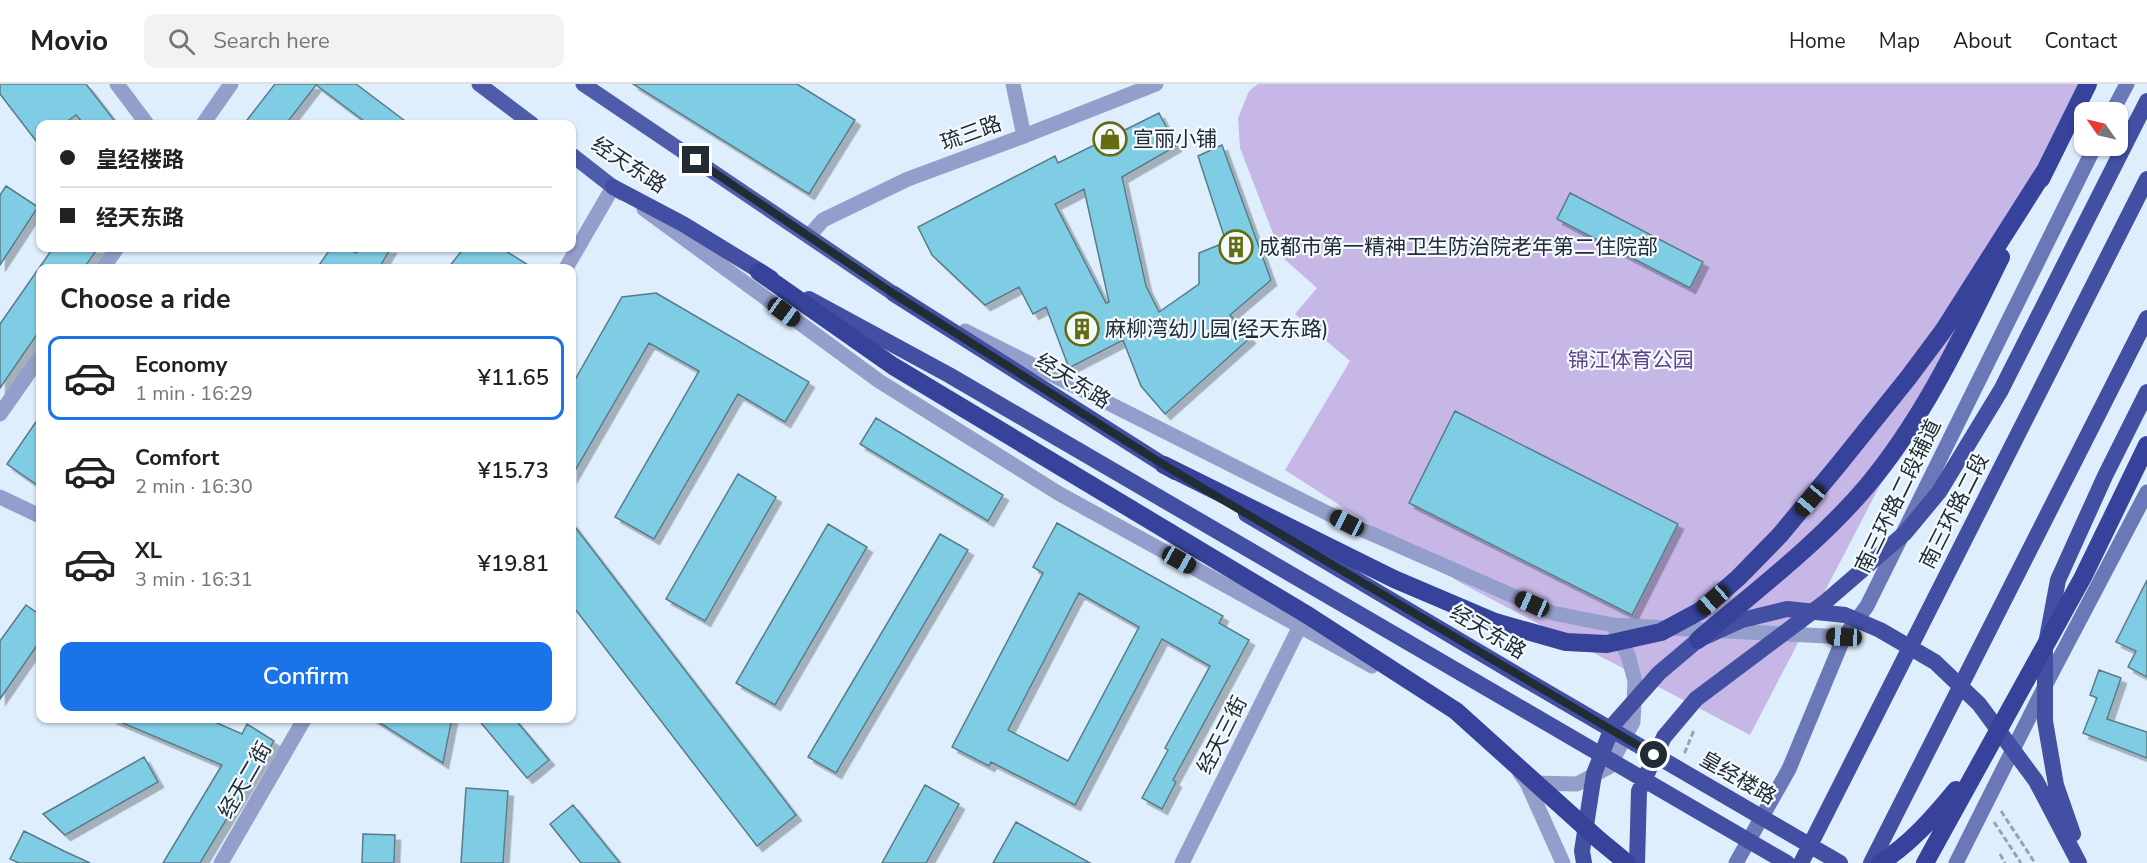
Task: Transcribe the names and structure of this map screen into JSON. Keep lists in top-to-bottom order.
{
  "streets": {
    "highway": ["经天东路", "南三环路二段", "皇经楼路"],
    "main road": ["南三环路二段辅道"],
    "street": ["琉三路", "经天三街", "经天二街"]
  },
  "crossings": [
    ["琉三路", "经天东路"],
    ["经天东路", "皇经楼路"]
  ],
  "parks": ["锦江体育公园"],
  "places": {
    "shop": ["宣丽小铺"],
    "building": ["成都市第一精神卫生防治院老年第二住院部", "麻柳湾幼儿园(经天东路)"]
  },
  "north": "top left",
  "page": {
    "header": "Movio",
    "search": "Search here",
    "nav": [
      "Home",
      "Map",
      "About",
      "Contact"
    ],
    "banner": ["皇经楼路", "经天东路"],
    "heading": "Choose a ride",
    "list": [
      {
        "name": "Economy",
        "note": "1 min · 16:29",
        "value": "¥11.65"
      },
      {
        "name": "Comfort",
        "note": "2 min · 16:30",
        "value": "¥15.73"
      },
      {
        "name": "XL",
        "note": "3 min · 16:31",
        "value": "¥19.81"
      }
    ],
    "buttons": "Confirm"
  }
}
